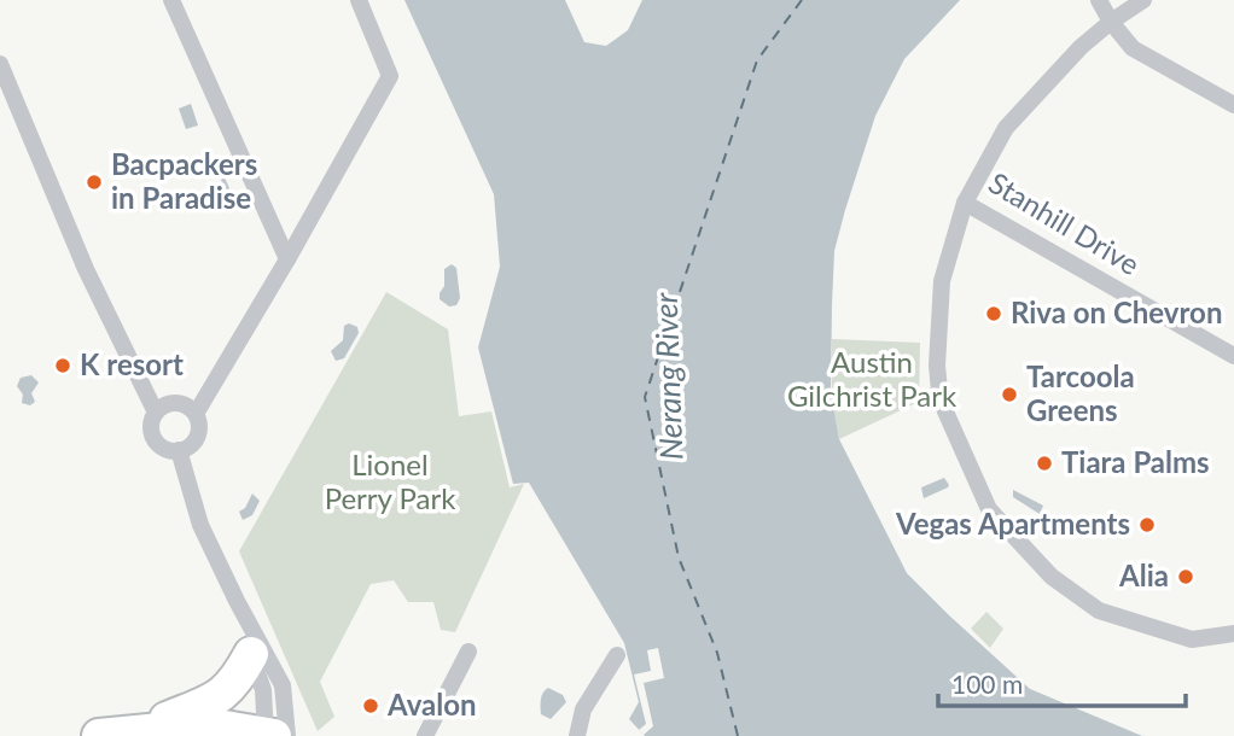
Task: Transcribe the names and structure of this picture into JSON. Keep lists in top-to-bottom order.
{
  "streets": {
    "street": ["Stanhill Drive"]
  },
  "water": ["Nerang River"],
  "parks": ["Austin Gilchrist Park", "Lionel Perry Park"],
  "places": [
    "Bacpackers in Paradise",
    "Riva on Chevron",
    "K resort",
    "Tarcoola Greens",
    "Tiara Palms",
    "Vegas Apartments",
    "Alia",
    "Avalon"
  ],
  "scale_bar": "100 m"
}
